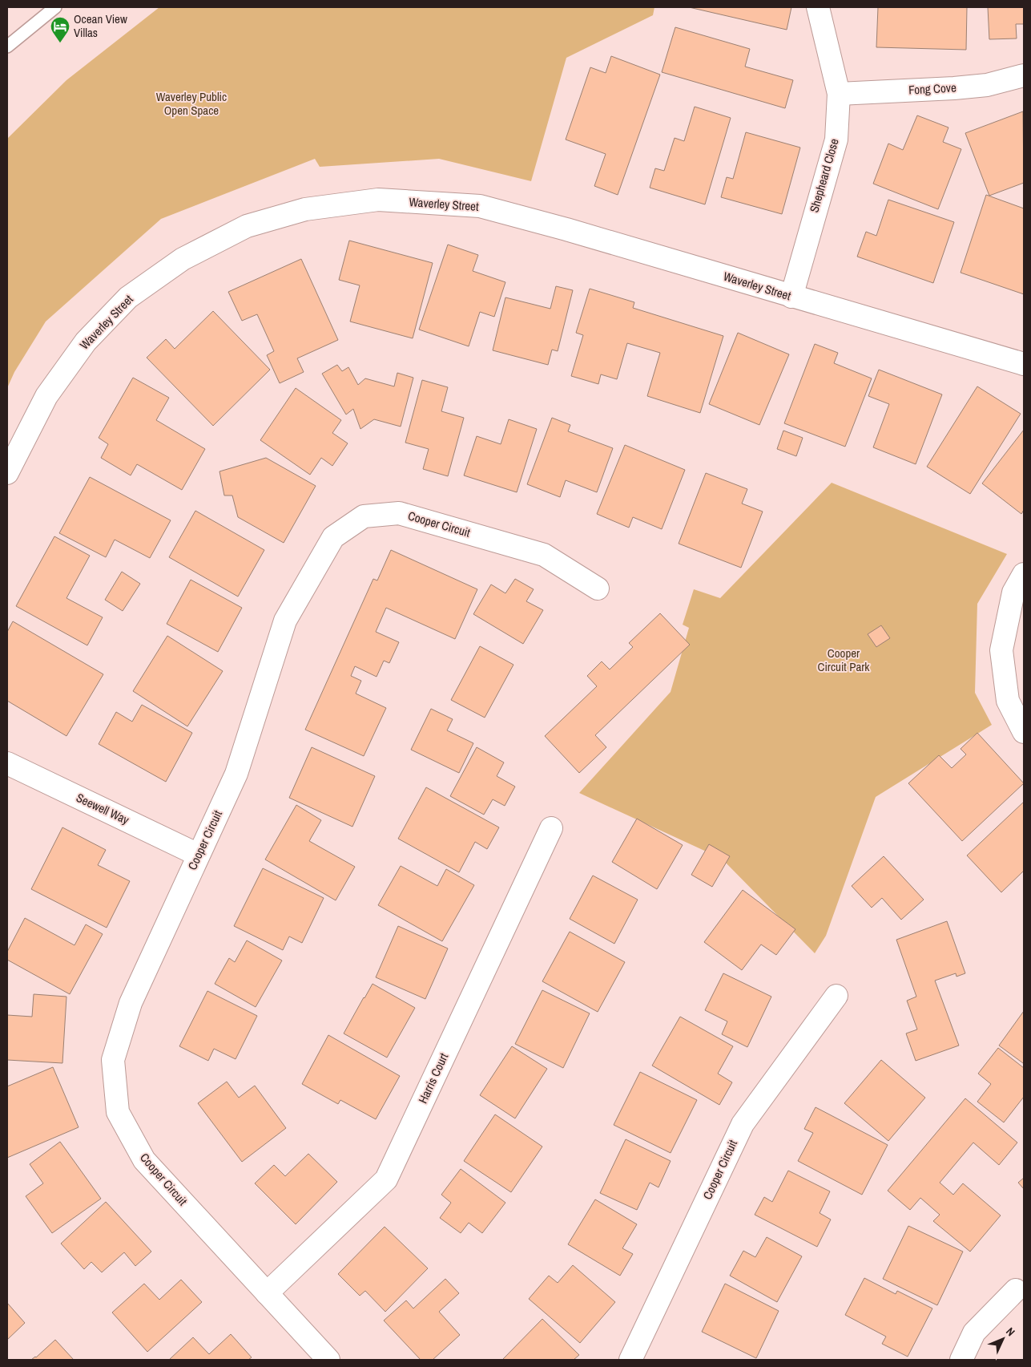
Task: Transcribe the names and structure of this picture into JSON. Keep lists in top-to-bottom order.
{
  "streets": {
    "street": [
      "Fong Cove",
      "Shepheard Close",
      "Waverley Street",
      "Cooper Circuit",
      "Seewell Way",
      "Harris Court"
    ]
  },
  "crossings": [
    ["Fong Cove", "Shepheard Close"],
    ["Shepheard Close", "Waverley Street"],
    ["Cooper Circuit", "Seewell Way"],
    ["Cooper Circuit", "Harris Court"]
  ],
  "parks": ["Waverley Public Open Space", "Cooper Circuit Park"],
  "places": {
    "hotel": ["Ocean View Villas"]
  },
  "north": "top right"
}
